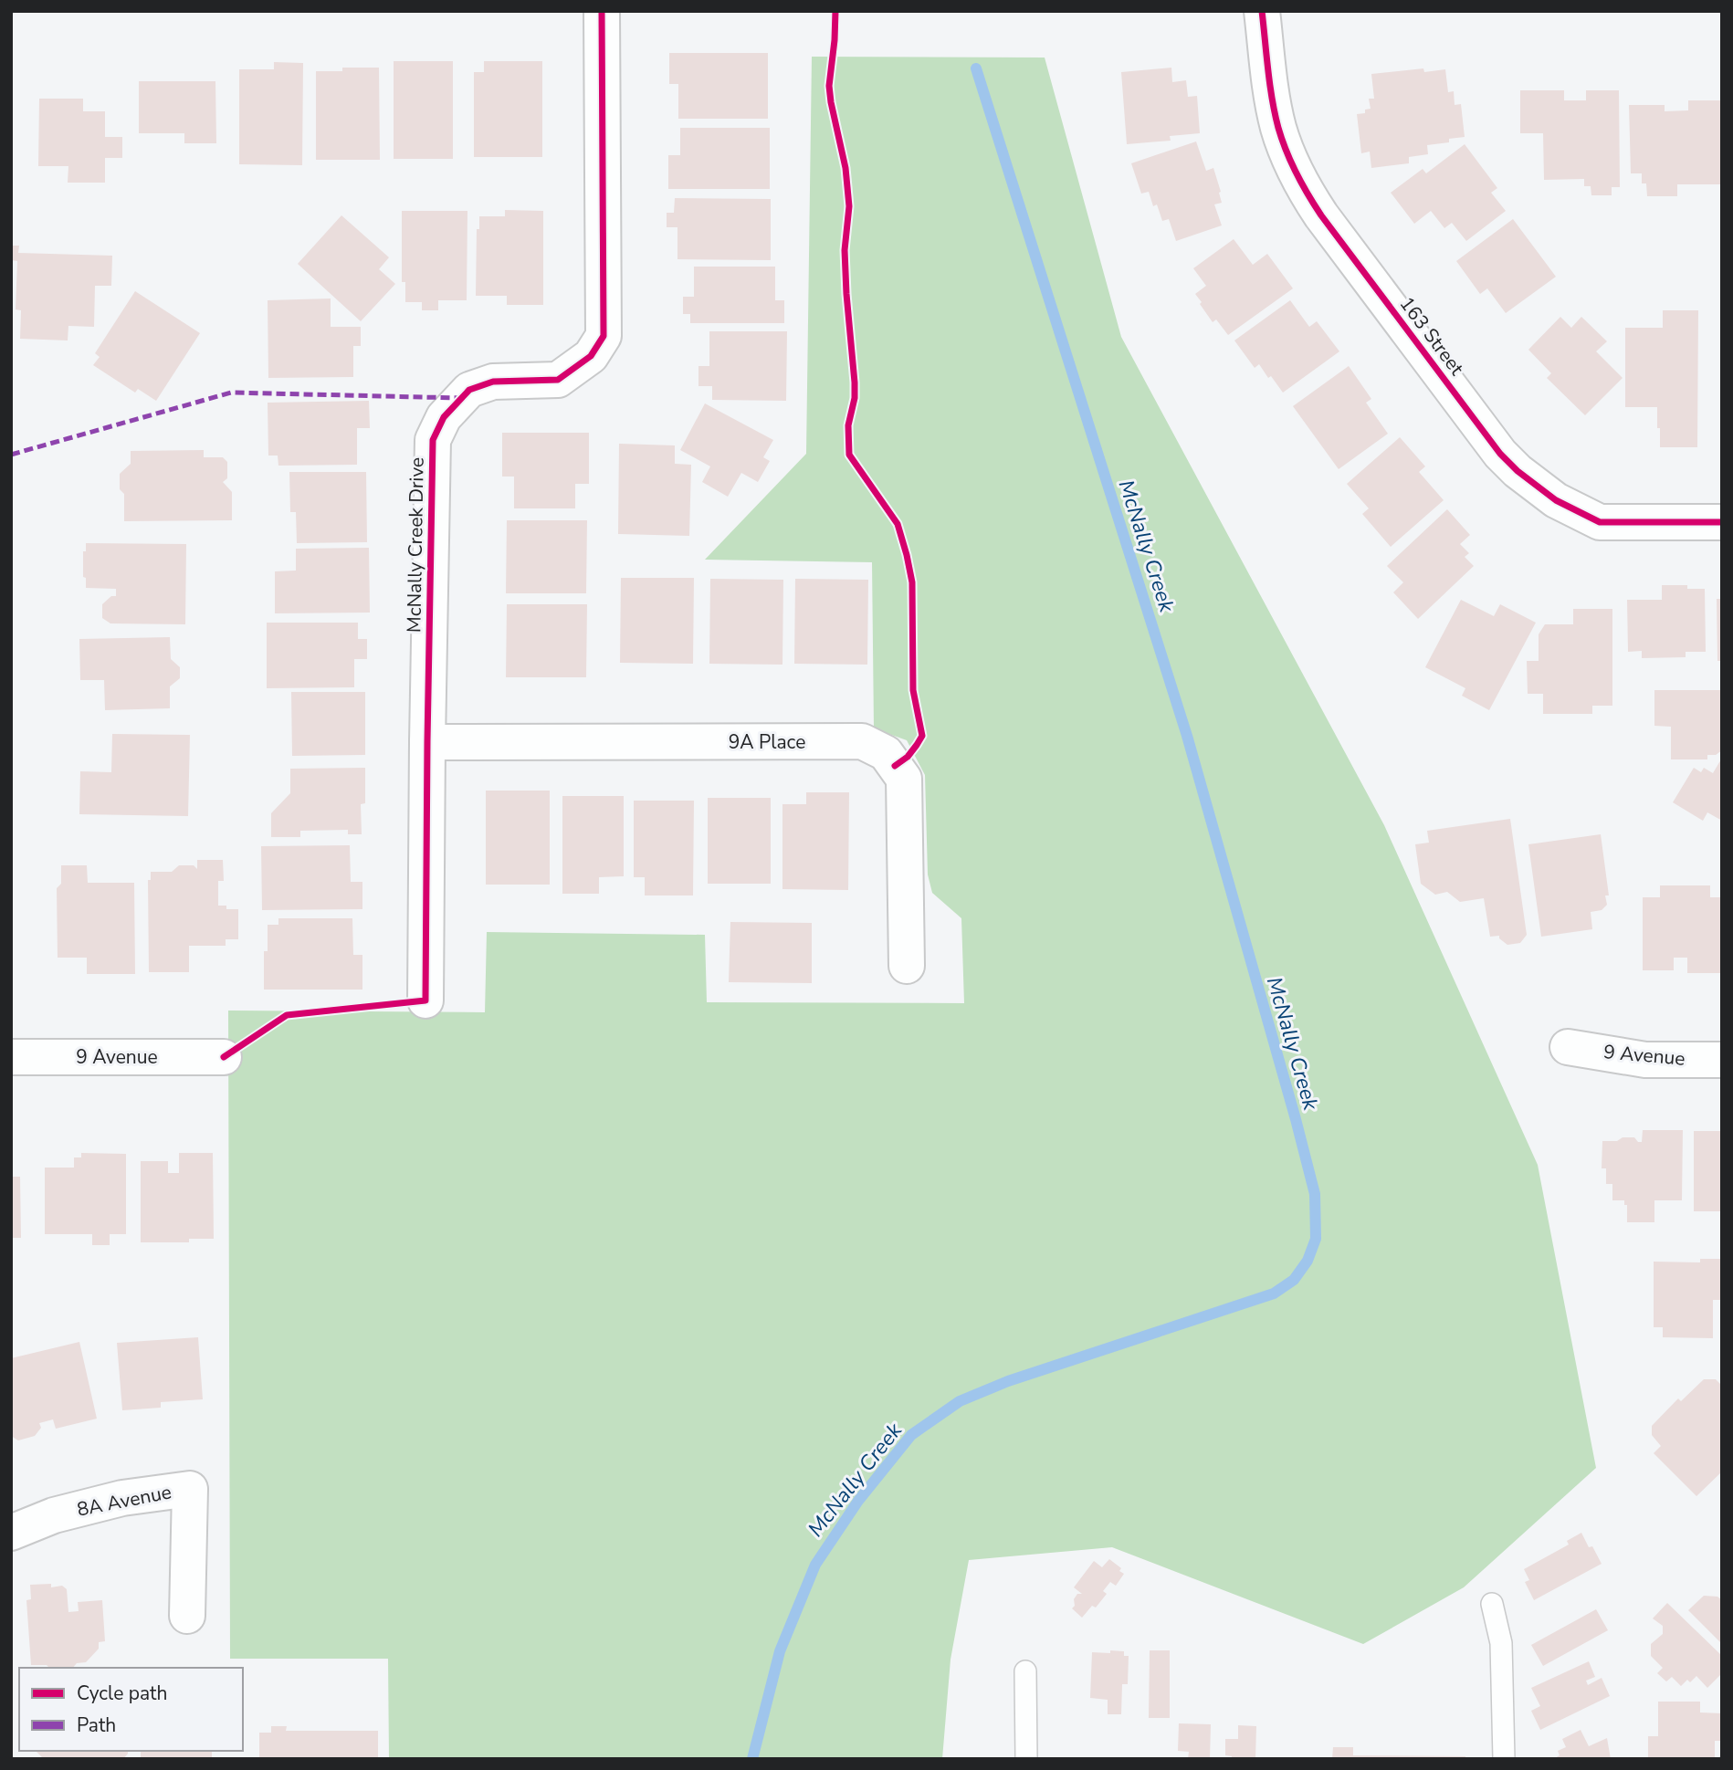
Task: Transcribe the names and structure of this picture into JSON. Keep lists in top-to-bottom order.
{
  "streets": {
    "street": [
      "163 Street",
      "McNally Creek Drive",
      "9A Place",
      "9 Avenue",
      "8A Avenue"
    ]
  },
  "crossings": [
    ["McNally Creek Drive", "9A Place"]
  ],
  "water": ["McNally Creek"],
  "legend": ["Cycle path", "Path"]
}
